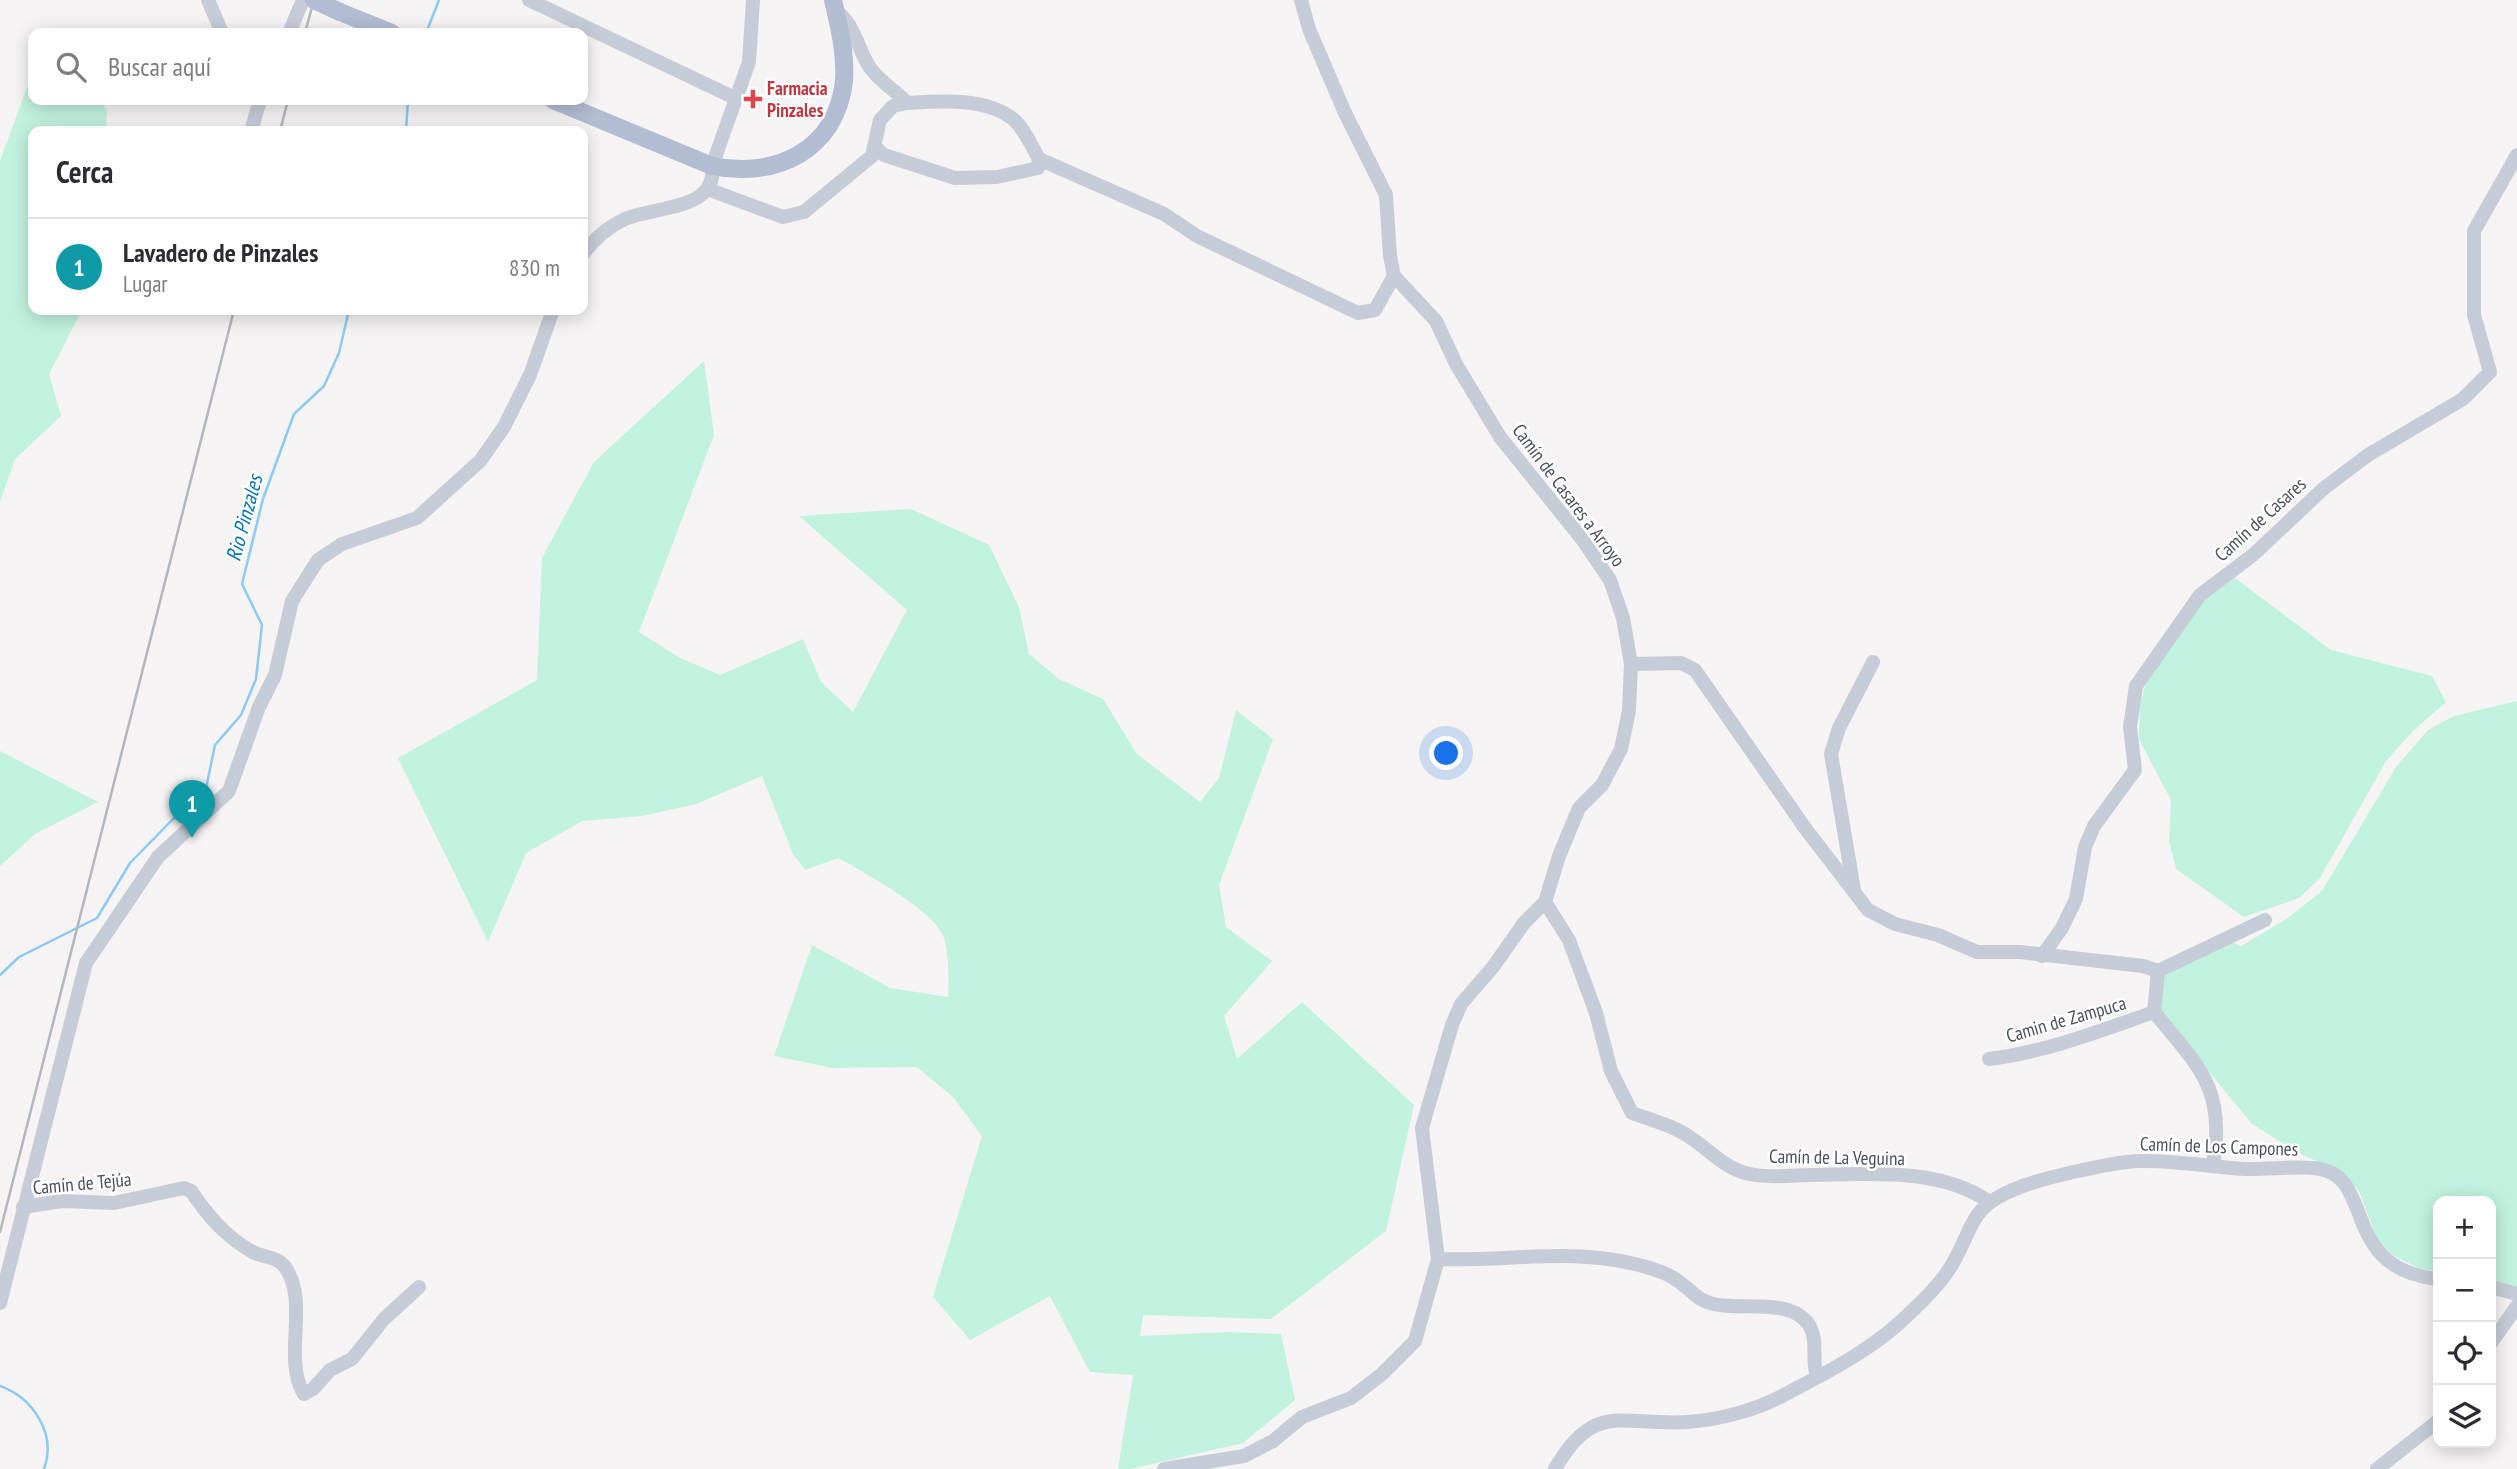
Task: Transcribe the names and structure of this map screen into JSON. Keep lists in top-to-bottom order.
{
  "streets": {
    "street": [
      "Camín de Casares a Arroyo",
      "Camín de Casares",
      "Camin de Zampuca",
      "Camín de Los Campones",
      "Camín de La Veguina",
      "Camín de Tejúa"
    ]
  },
  "crossings": [
    ["Camín de Casares a Arroyo", "Camín de La Veguina"],
    ["Camín de Los Campones", "Camín de La Veguina"]
  ],
  "water": ["Rio Pinzales"],
  "places": {
    "health": ["Farmacia Pinzales"]
  },
  "page": {
    "search": "Buscar aquí",
    "heading": "Cerca",
    "list": [
      {
        "mark": "1",
        "name": "Lavadero de Pinzales",
        "note": "Lugar",
        "value": "830 m"
      }
    ],
    "pins": "1",
    "map_buttons": ["+", "−"]
  }
}
